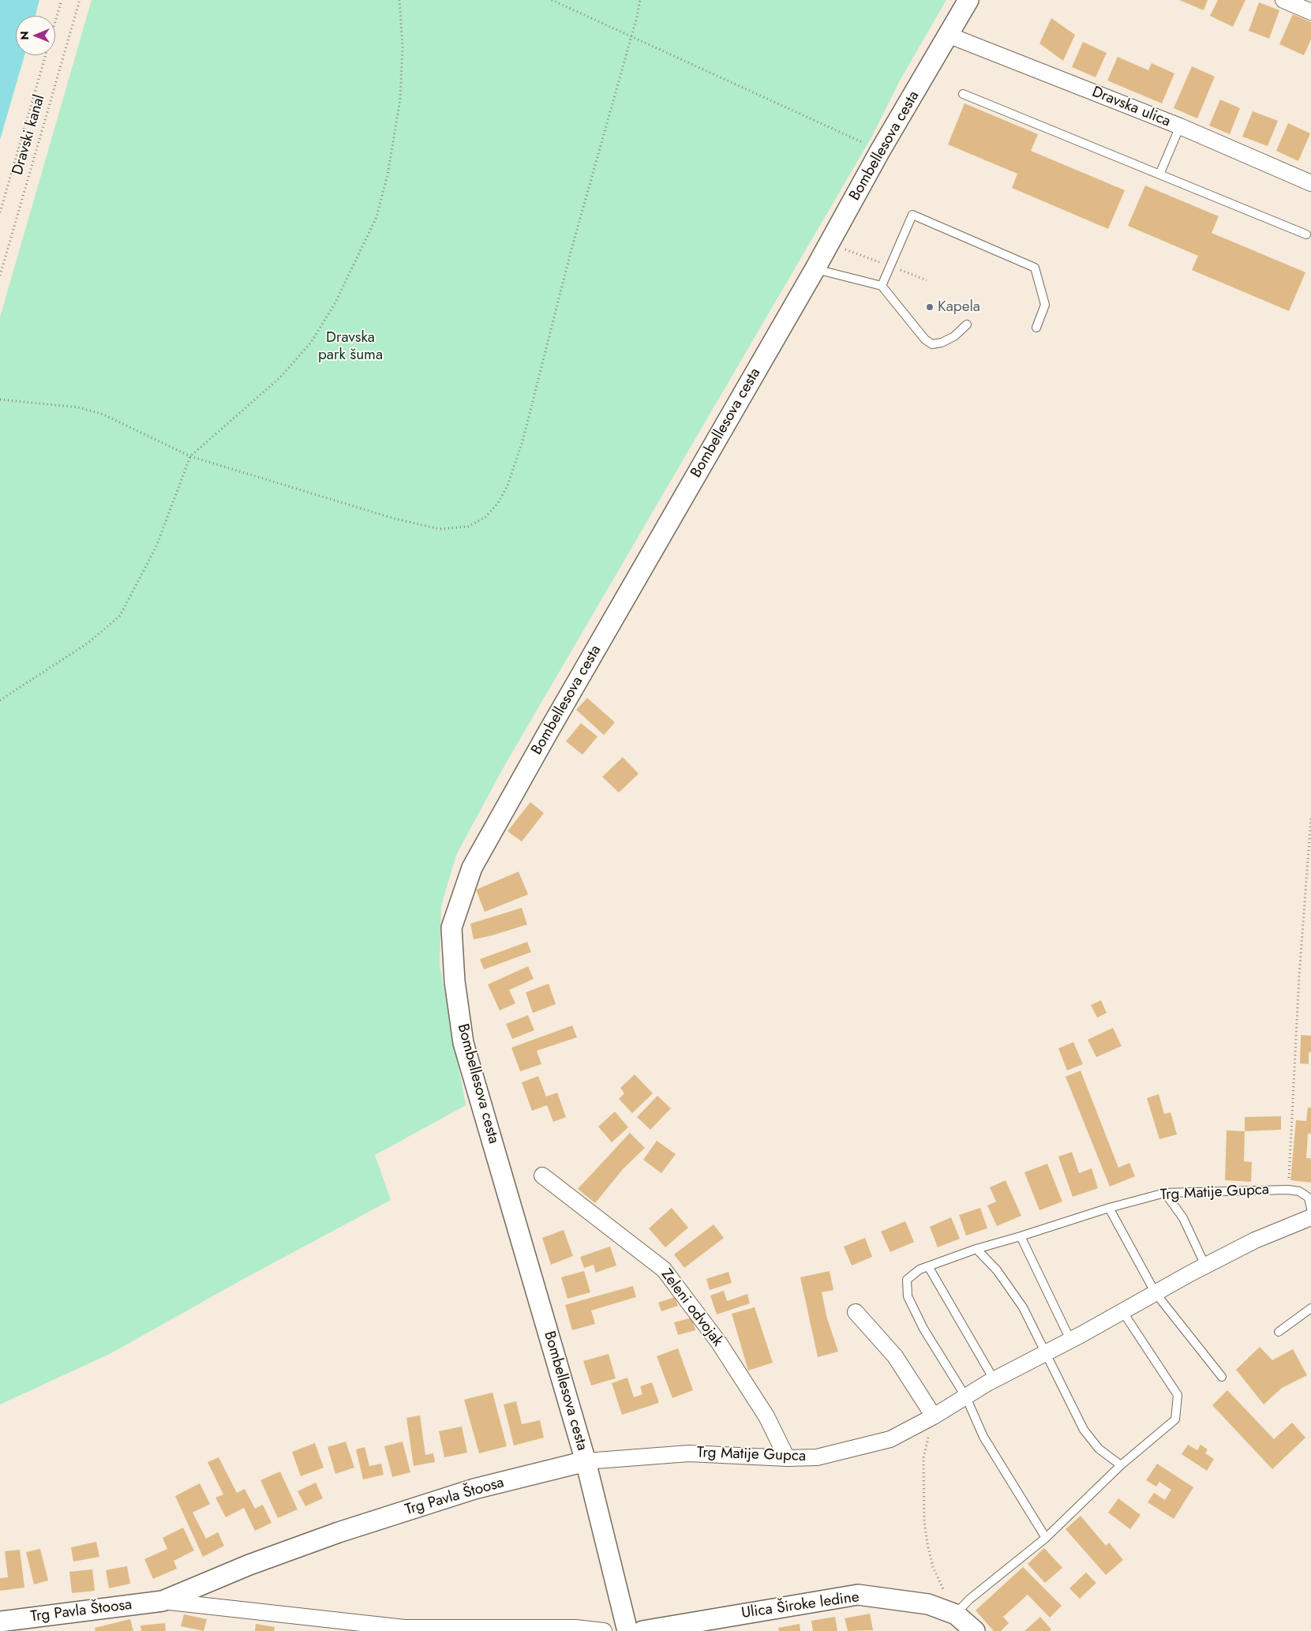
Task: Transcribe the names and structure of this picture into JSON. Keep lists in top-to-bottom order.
{
  "streets": {
    "street": [
      "Dravska ulica",
      "Bombellesova cesta",
      "Trg Matije Gupca",
      "Zeleni odvojak",
      "Trg Pavla Štoosa",
      "Ulica Široke ledine"
    ],
    "path": ["Dravski kanal"]
  },
  "crossings": [
    ["Dravska ulica", "Bombellesova cesta"],
    ["Bombellesova cesta", "Trg Matije Gupca"],
    ["Bombellesova cesta", "Trg Pavla Štoosa"],
    ["Trg Matije Gupca", "Zeleni odvojak"],
    ["Trg Matije Gupca", "Trg Pavla Štoosa"]
  ],
  "parks": ["Dravska park šuma"],
  "places": ["Kapela"],
  "north": "left"
}
